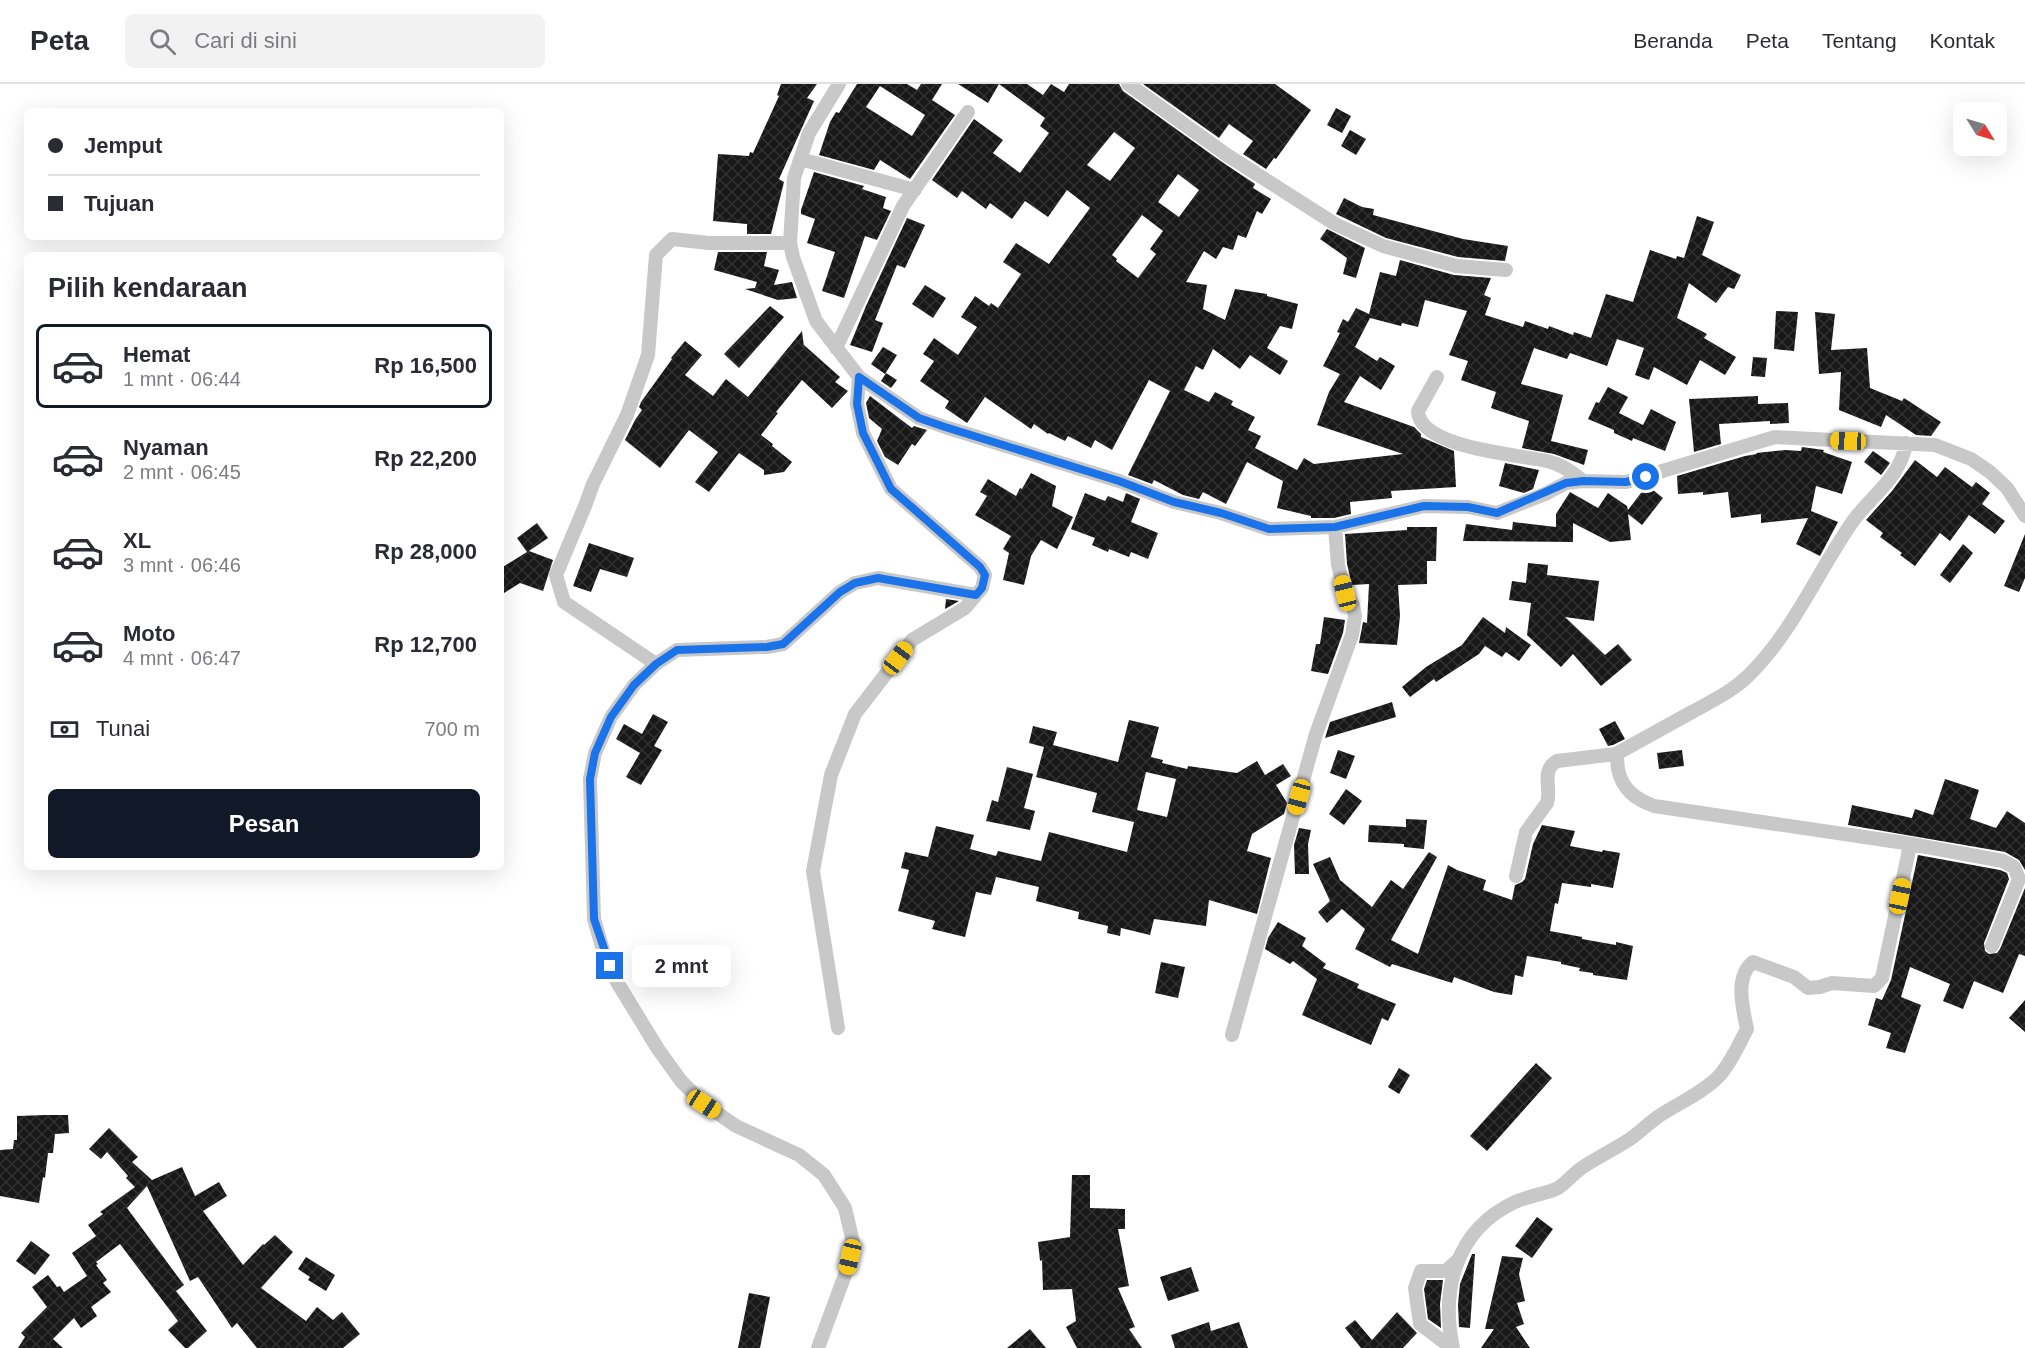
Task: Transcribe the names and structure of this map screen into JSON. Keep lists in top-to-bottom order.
{
  "north": "bottom right",
  "page": {
    "header": "Peta",
    "search": "Cari di sini",
    "nav": [
      "Beranda",
      "Peta",
      "Tentang",
      "Kontak"
    ],
    "banner": ["Jemput", "Tujuan"],
    "heading": "Pilih kendaraan",
    "list": [
      {
        "name": "Hemat",
        "note": "1 mnt · 06:44",
        "value": "Rp 16,500"
      },
      {
        "name": "Nyaman",
        "note": "2 mnt · 06:45",
        "value": "Rp 22,200"
      },
      {
        "name": "XL",
        "note": "3 mnt · 06:46",
        "value": "Rp 28,000"
      },
      {
        "name": "Moto",
        "note": "4 mnt · 06:47",
        "value": "Rp 12,700"
      }
    ],
    "pay": ["Tunai", "700 m"],
    "buttons": "Pesan",
    "bubble": "2 mnt"
  }
}
